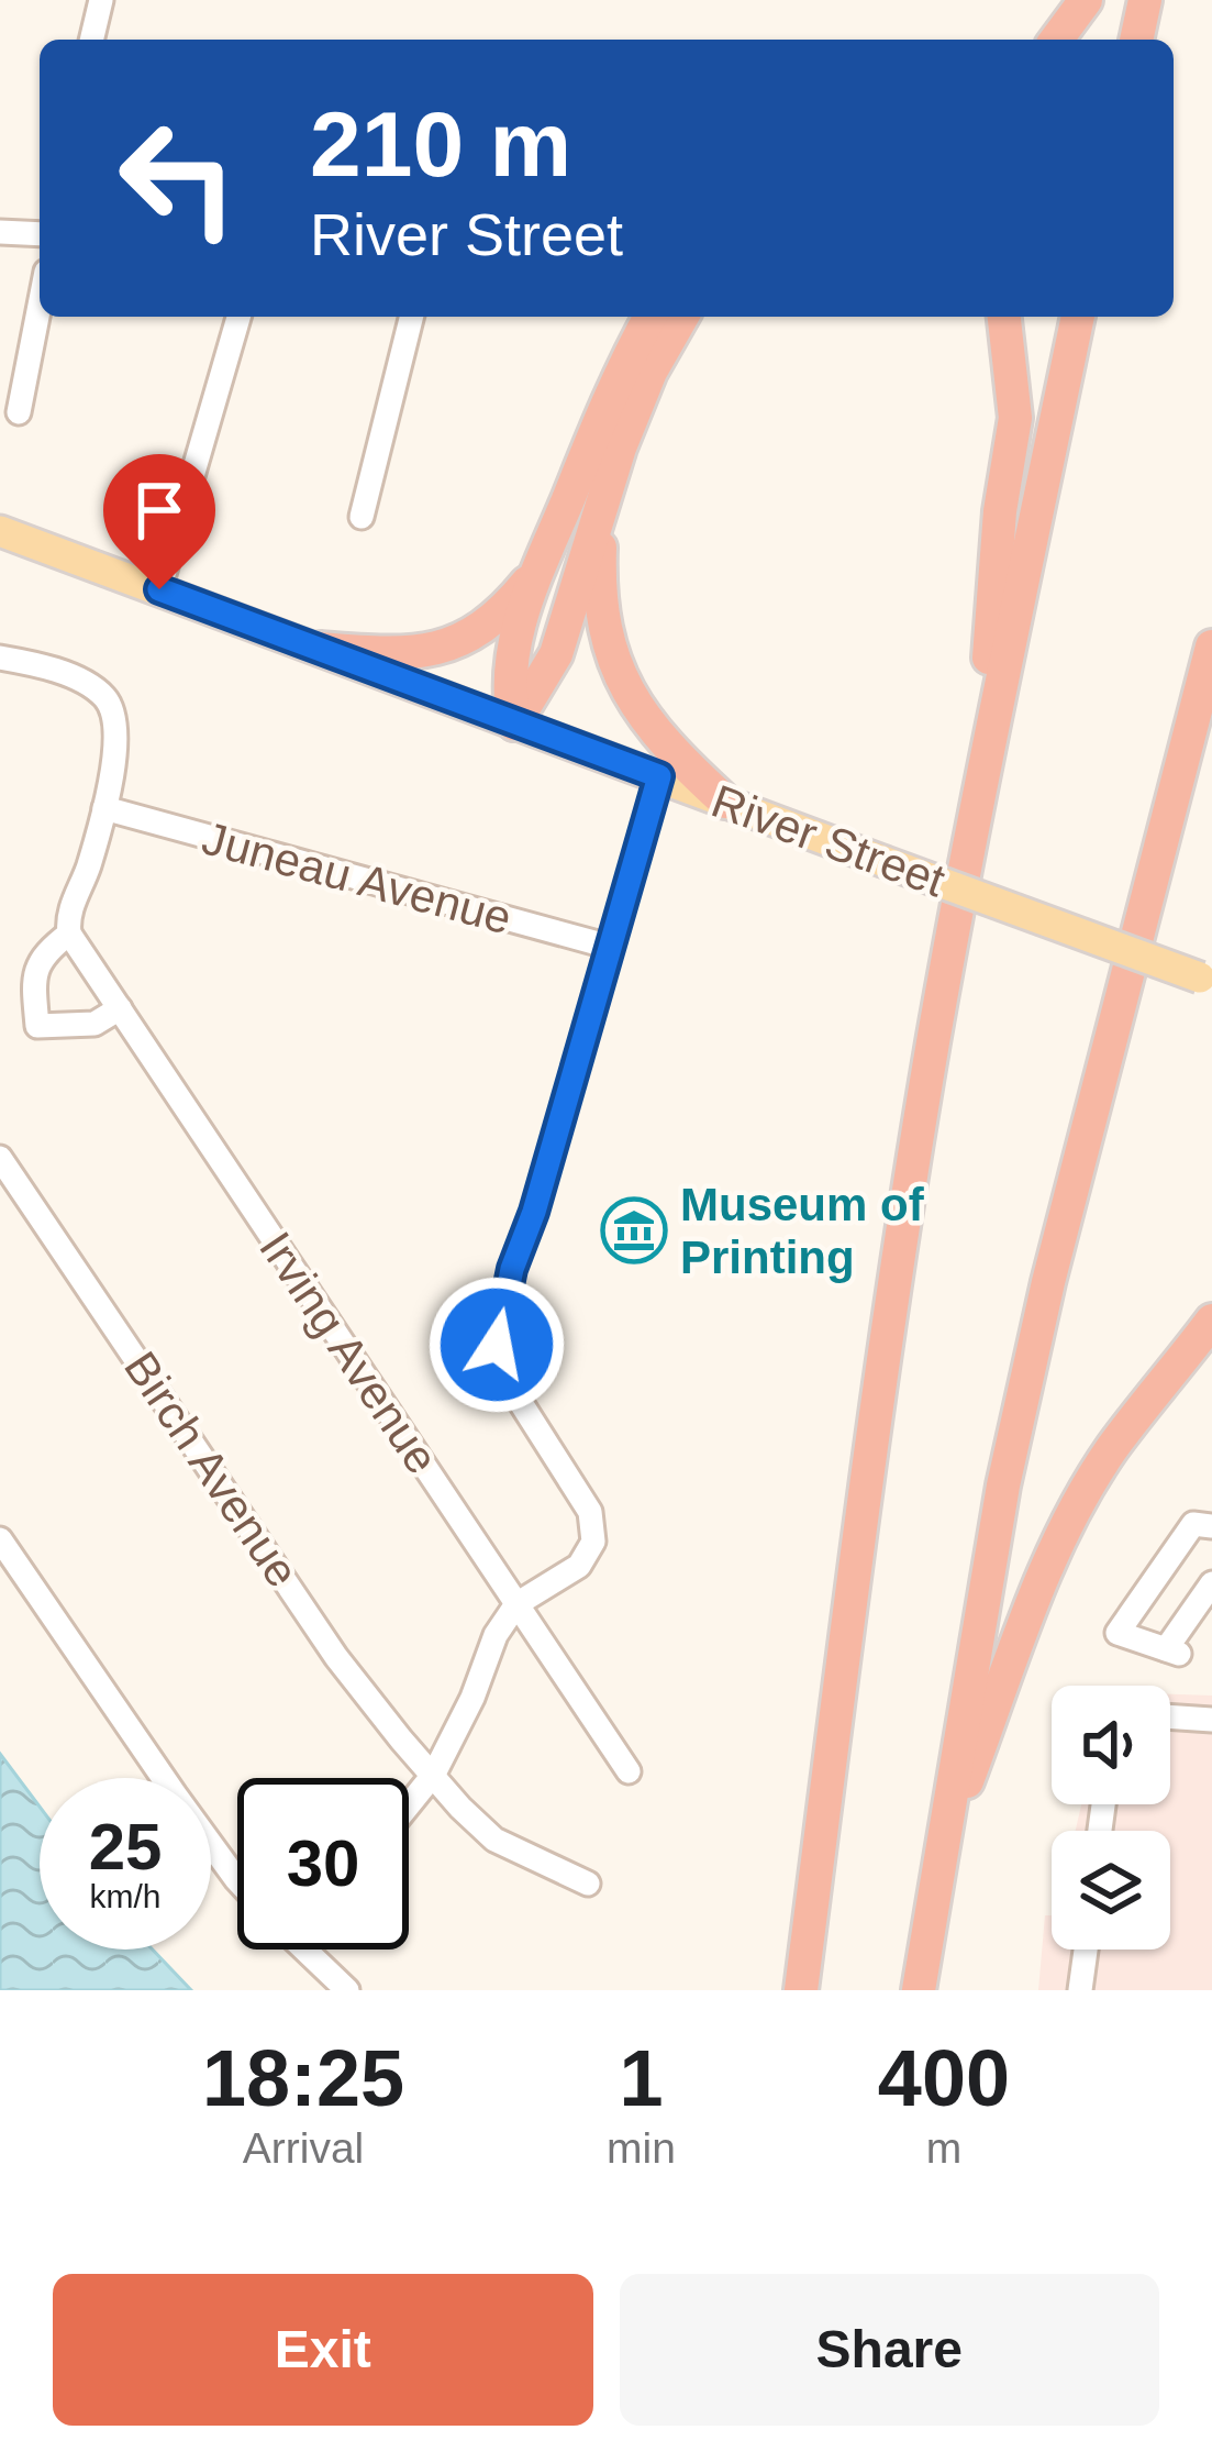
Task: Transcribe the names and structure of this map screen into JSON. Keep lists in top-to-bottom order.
{
  "streets": {
    "main road": ["River Street"],
    "street": ["Juneau Avenue", "Irving Avenue", "Birch Avenue"]
  },
  "places": {
    "museum": ["Museum of Printing"]
  },
  "page": {
    "turn": ["210 m", "River Street"],
    "speed": "25 km/h",
    "limit": "30",
    "eta": [
      "18:25",
      "Arrival",
      "1",
      "min",
      "400",
      "m"
    ],
    "buttons": ["Exit", "Share"]
  }
}
